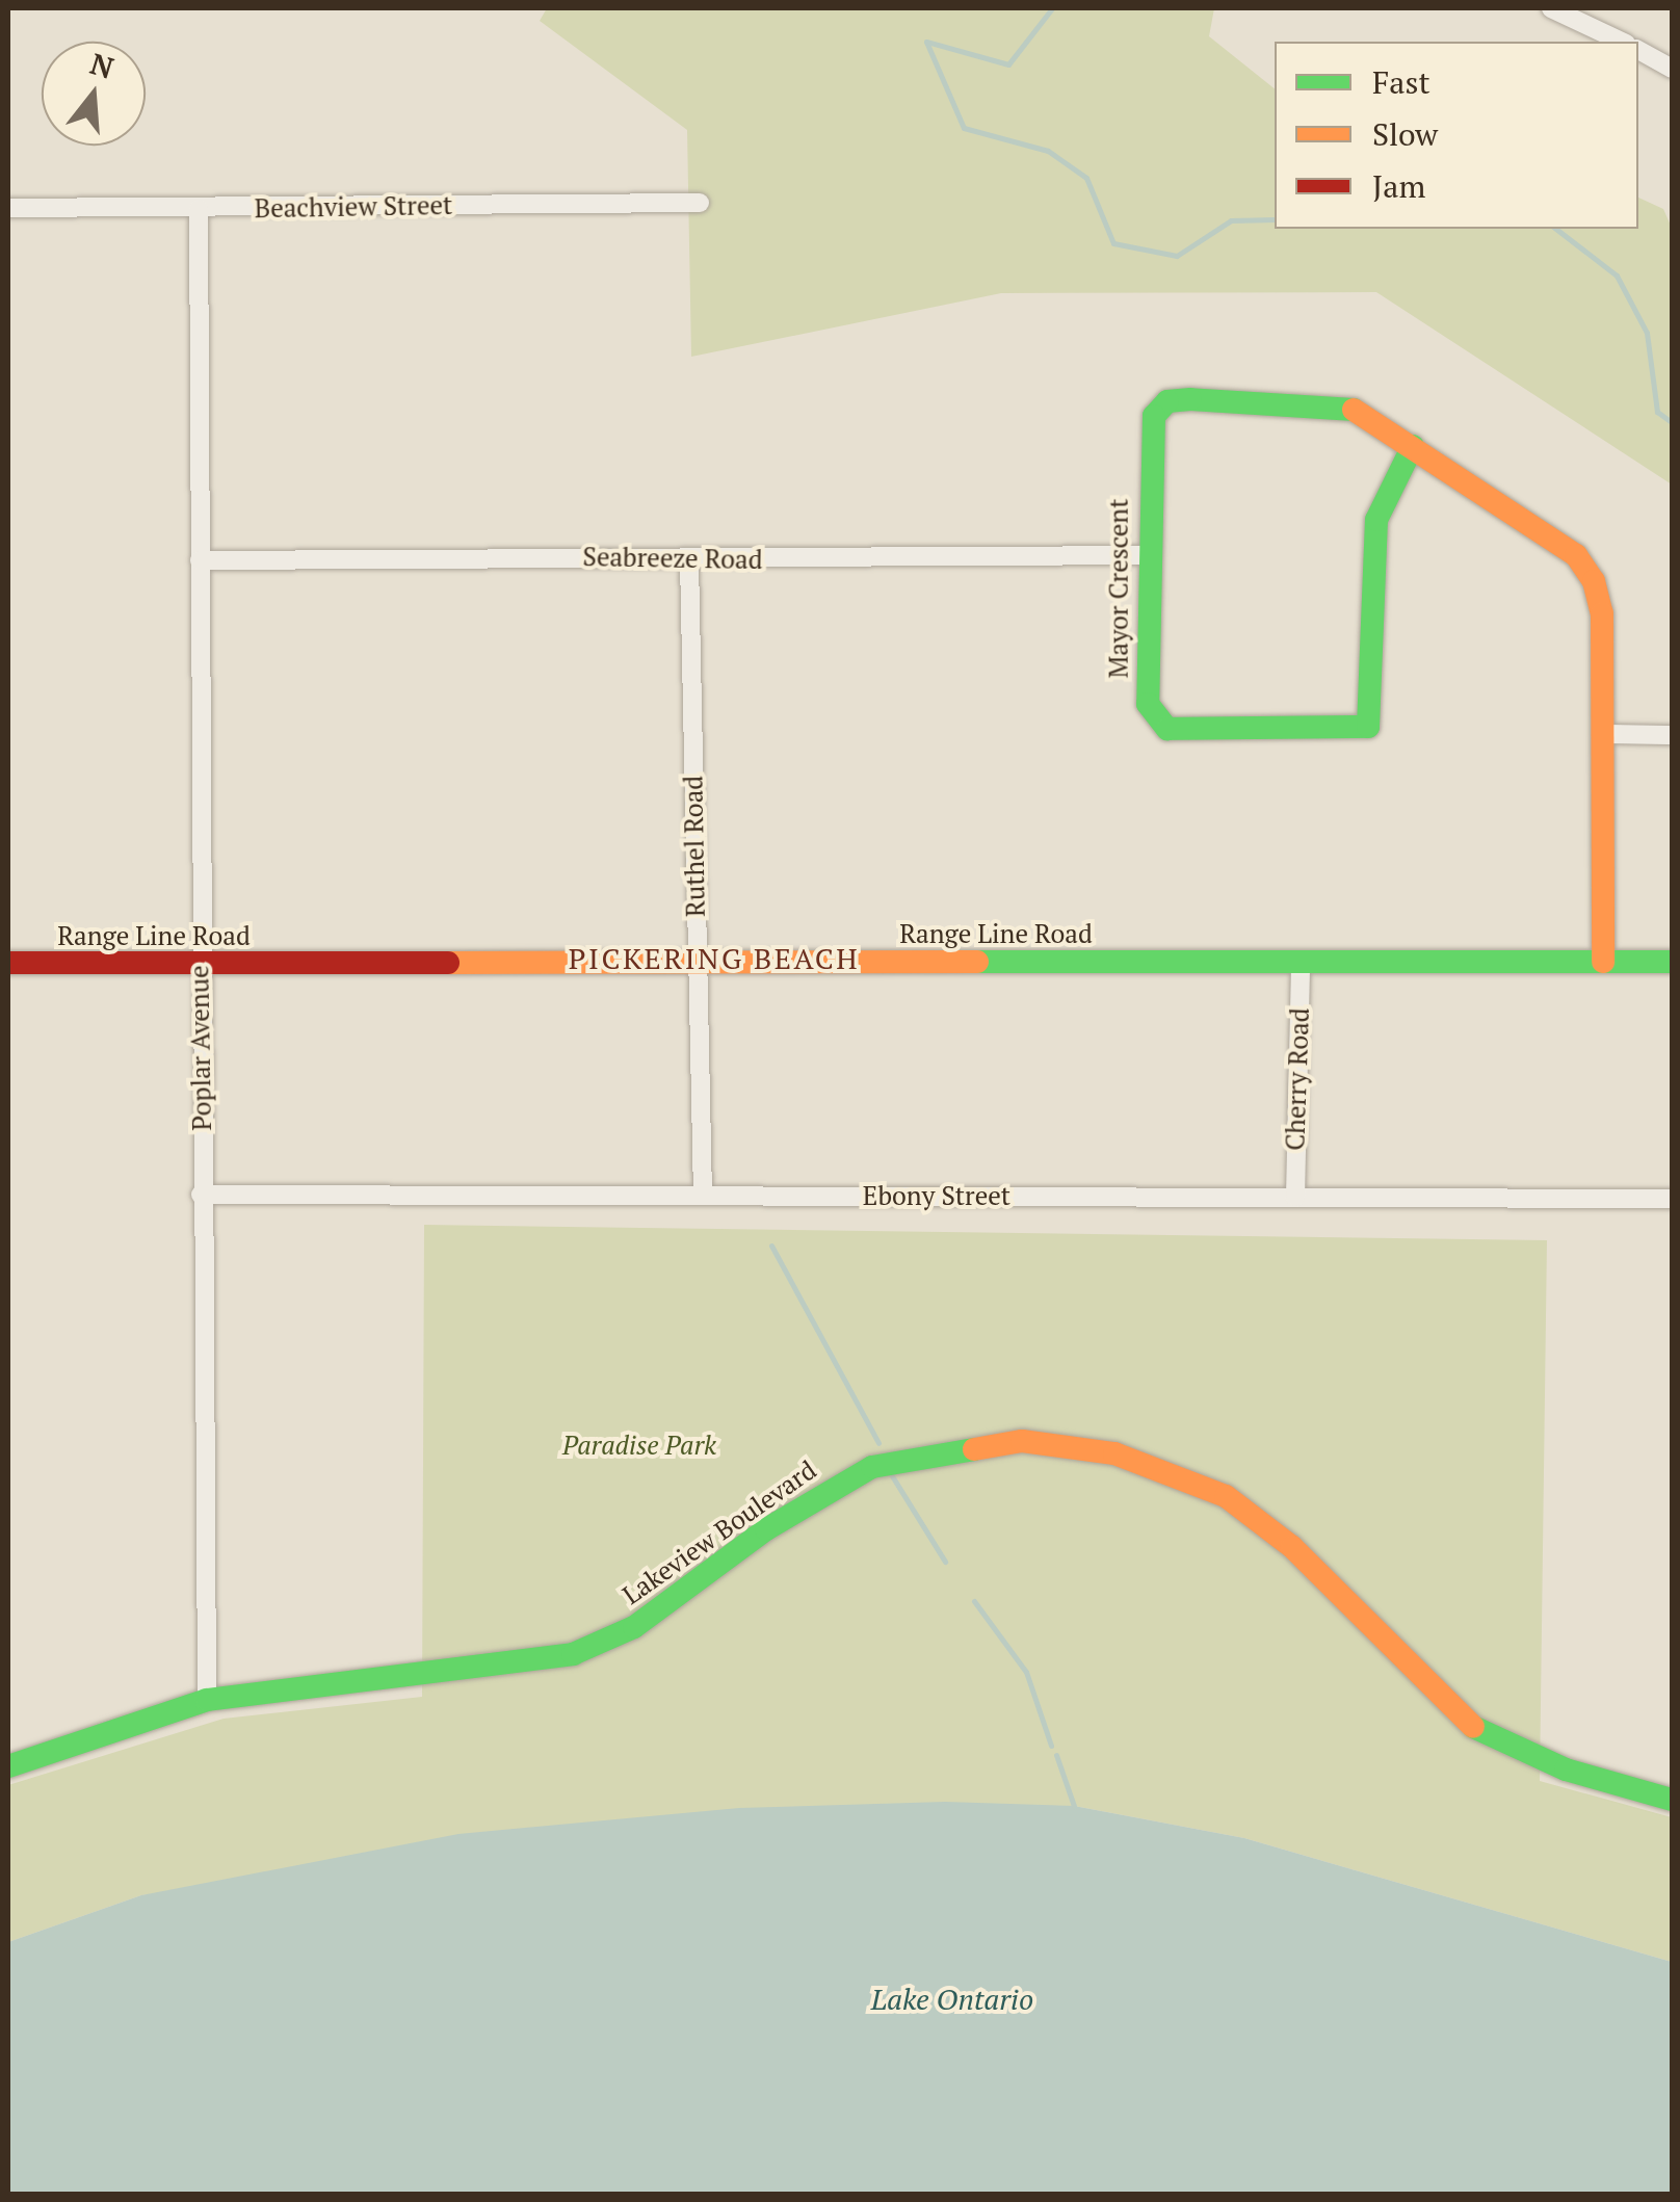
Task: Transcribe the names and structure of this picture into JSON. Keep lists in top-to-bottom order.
{
  "streets": {
    "street": [
      "Beachview Street",
      "Seabreeze Road",
      "Mayor Crescent",
      "Ruthel Road",
      "Range Line Road",
      "Poplar Avenue",
      "Cherry Road",
      "Ebony Street",
      "Lakeview Boulevard"
    ]
  },
  "crossings": [
    ["Beachview Street", "Poplar Avenue"],
    ["Seabreeze Road", "Mayor Crescent"],
    ["Seabreeze Road", "Ruthel Road"],
    ["Seabreeze Road", "Poplar Avenue"],
    ["Mayor Crescent", "Range Line Road"],
    ["Ruthel Road", "Range Line Road"],
    ["Ruthel Road", "Ebony Street"],
    ["Range Line Road", "Poplar Avenue"],
    ["Range Line Road", "Cherry Road"],
    ["Poplar Avenue", "Ebony Street"],
    ["Poplar Avenue", "Lakeview Boulevard"],
    ["Cherry Road", "Ebony Street"]
  ],
  "districts": ["PICKERING BEACH"],
  "water": ["Lake Ontario"],
  "parks": ["Paradise Park"],
  "legend": ["Fast", "Slow", "Jam"],
  "north": "top"
}
